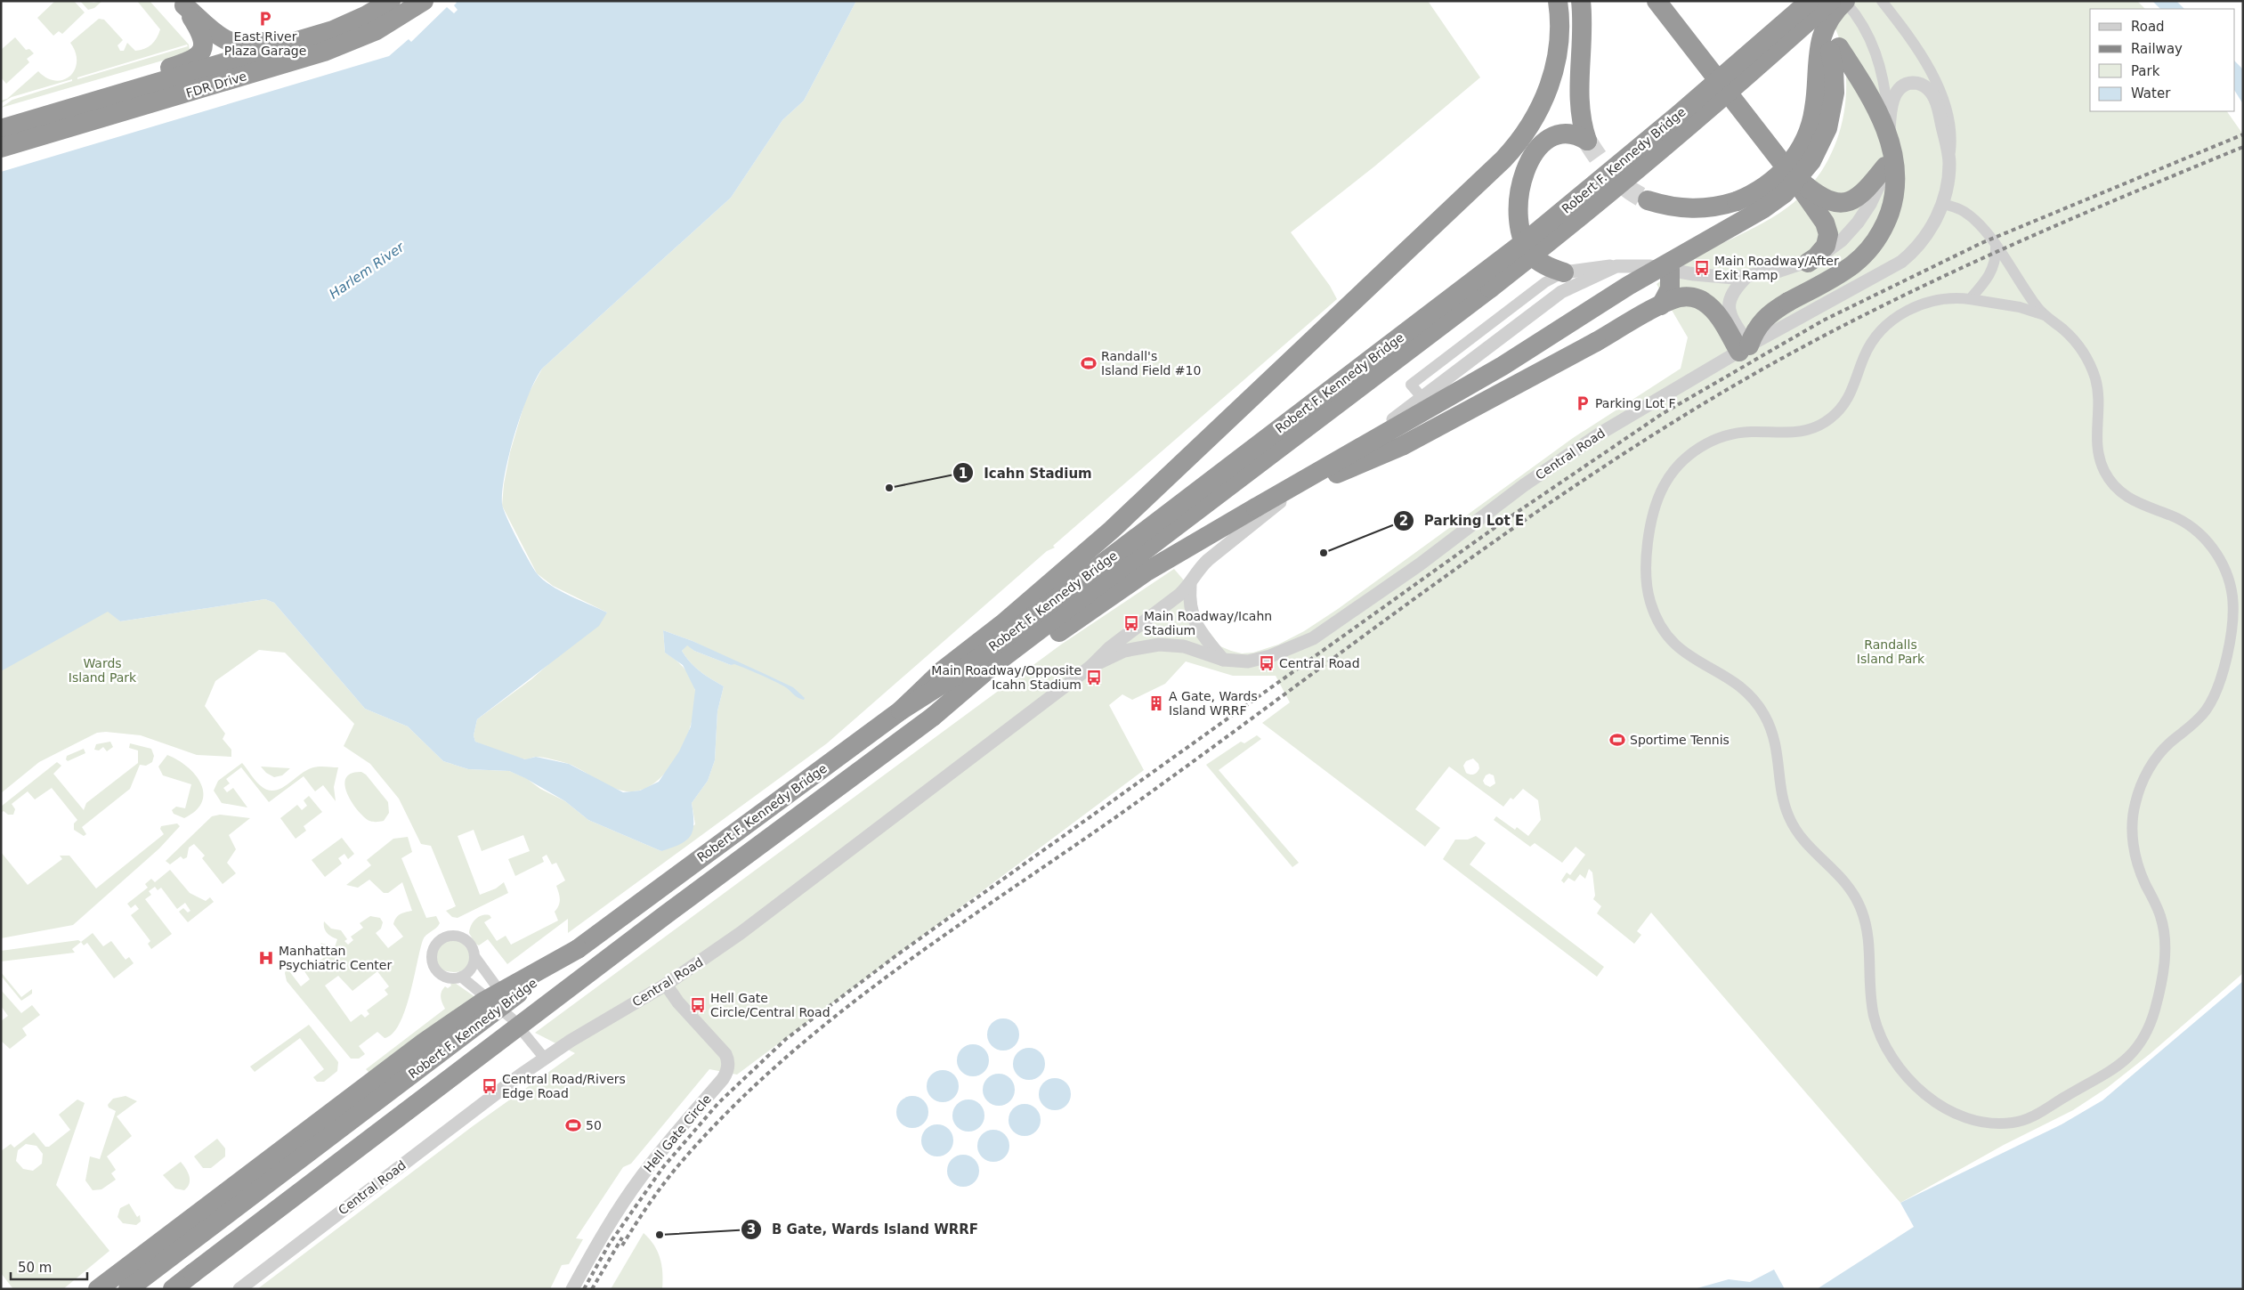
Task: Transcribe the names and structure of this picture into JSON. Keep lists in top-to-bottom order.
{
  "streets": {
    "highway": ["FDR Drive", "Robert F. Kennedy Bridge"],
    "street": ["Central Road", "Hell Gate Circle"]
  },
  "crossings": [
    ["Central Road", "Hell Gate Circle"]
  ],
  "water": ["Harlem River"],
  "parks": ["Randalls Island Park", "Wards Island Park"],
  "places": {
    "parking": ["East River Plaza Garage", "Parking Lot F"],
    "bus stop": [
      "Main Roadway/After Exit Ramp",
      "Main Roadway/Icahn Stadium",
      "Central Road",
      "Main Roadway/Opposite Icahn Stadium",
      "Hell Gate Circle/Central Road",
      "Central Road/Rivers Edge Road"
    ],
    "sports": ["Randall's Island Field #10", "Sportime Tennis", "50"],
    "other": ["Icahn Stadium", "Parking Lot E", "B Gate, Wards Island WRRF"],
    "building": ["A Gate, Wards Island WRRF"],
    "hospital": ["Manhattan Psychiatric Center"]
  },
  "legend": [
    "Road",
    "Railway",
    "Park",
    "Water"
  ],
  "scale_bar": "50 m"
}
